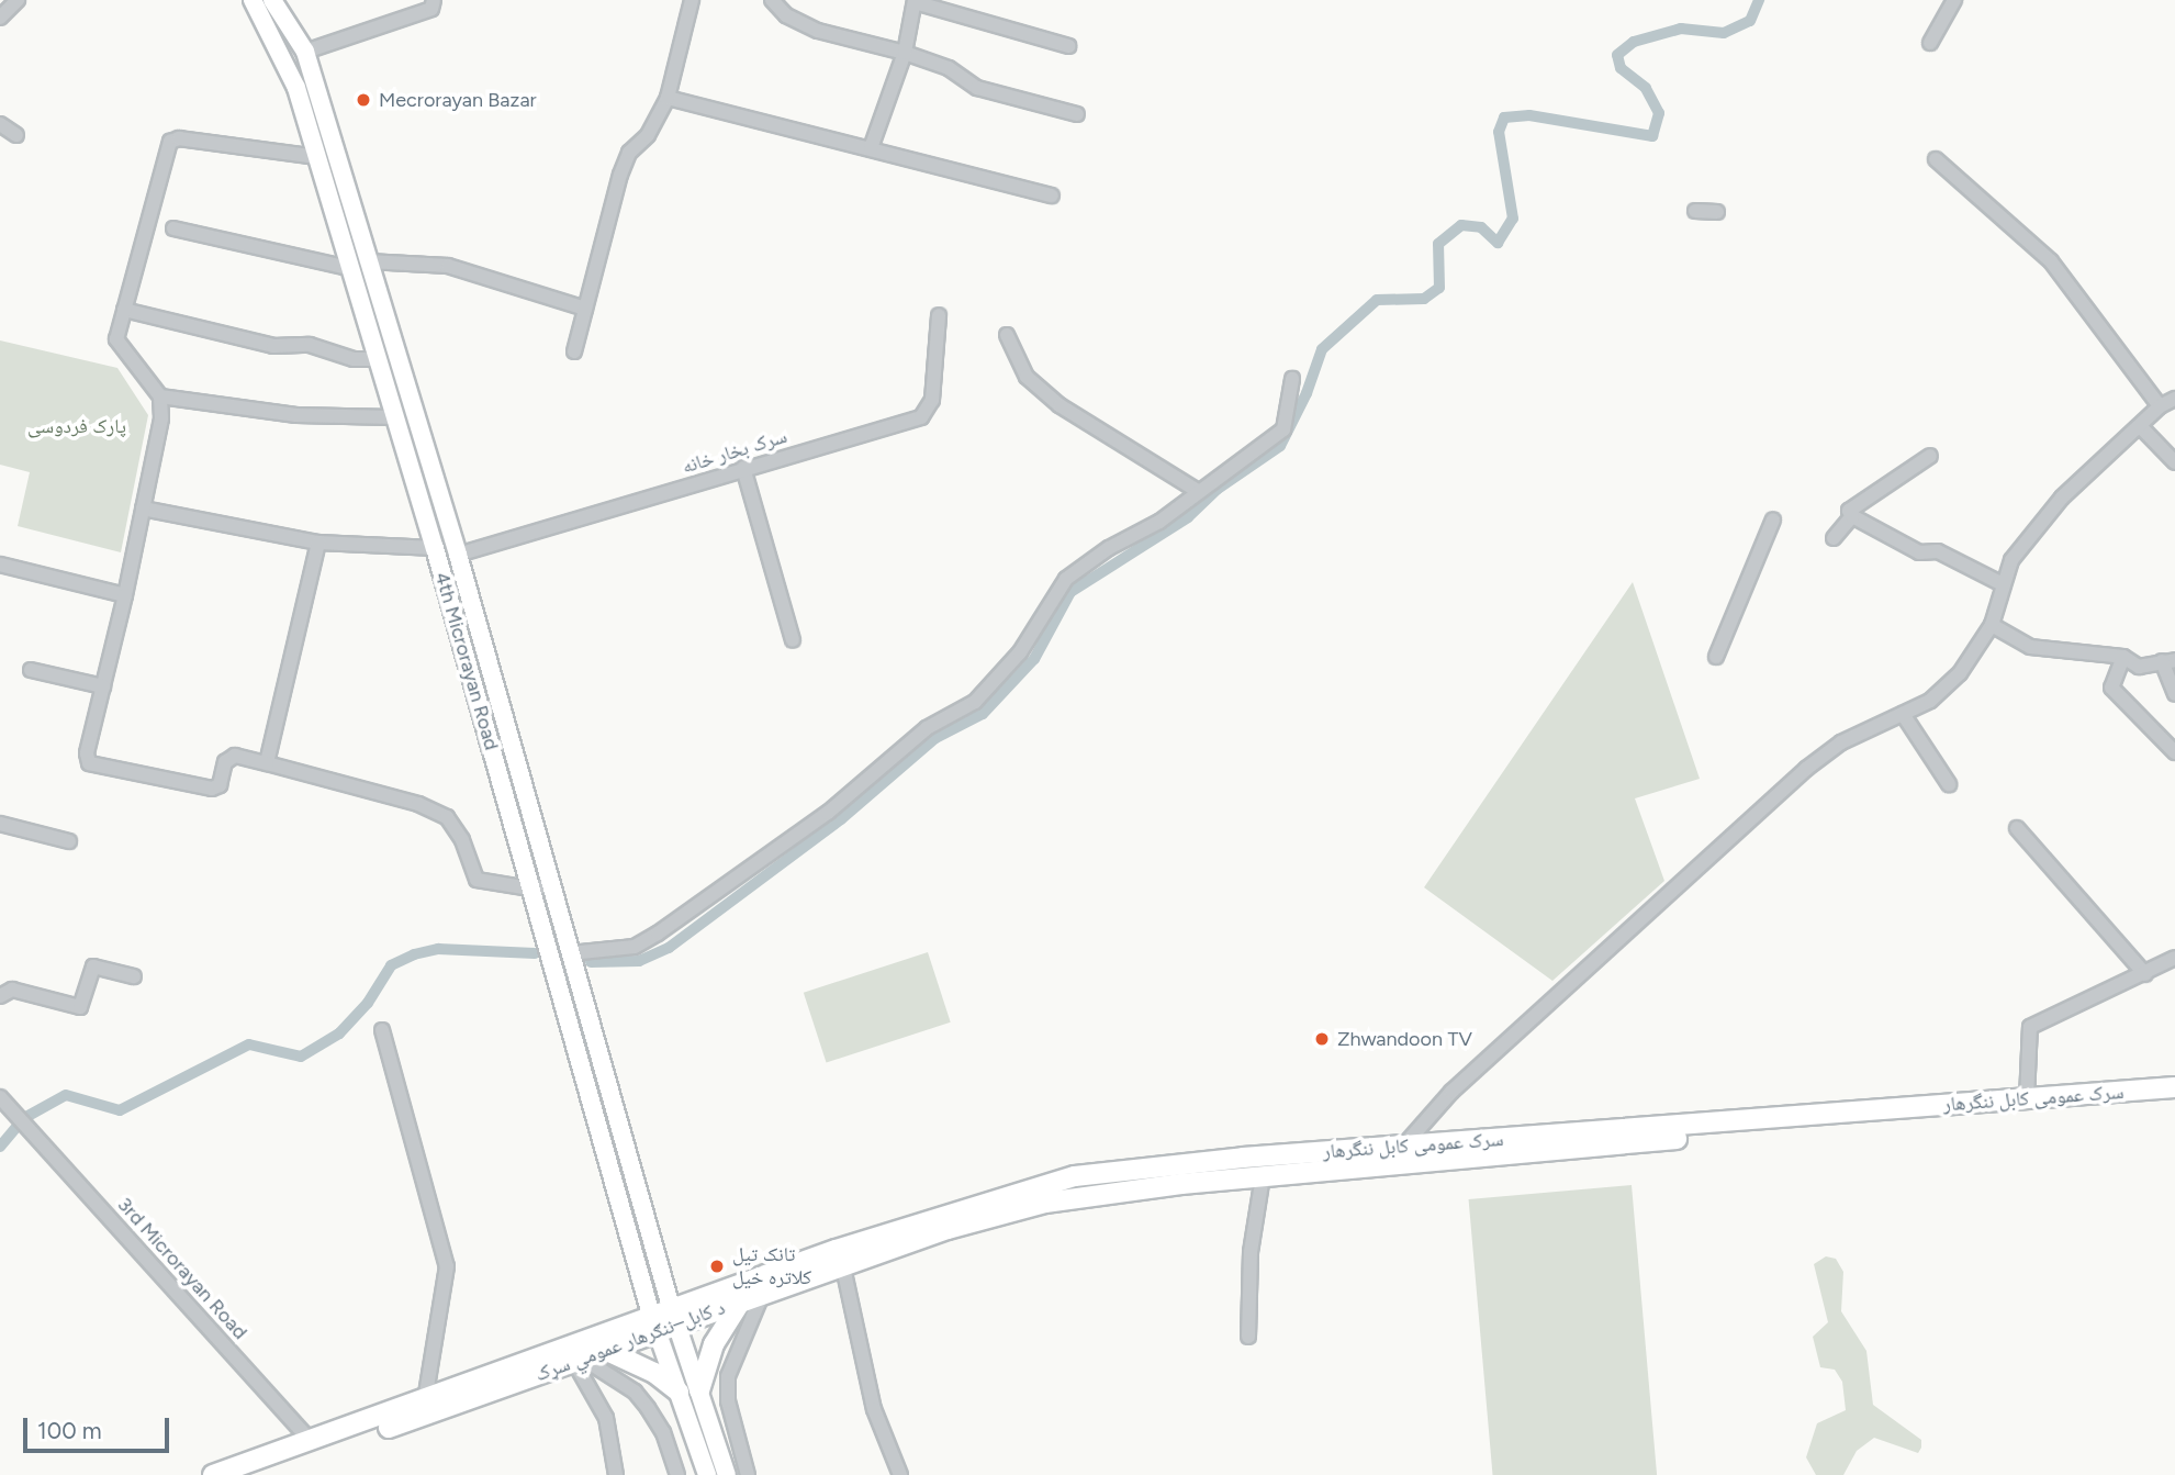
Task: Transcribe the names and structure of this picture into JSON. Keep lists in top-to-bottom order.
{
  "streets": {
    "highway": ["سرک عمومی کابل ننگرهار", "د کابل–ننګرهار عمومي سړک"],
    "main road": ["4th Microrayan Road"],
    "street": ["سرک بخار خانه", "3rd Microrayan Road"]
  },
  "crossings": [
    ["سرک بخار خانه", "4th Microrayan Road"],
    ["4th Microrayan Road", "سرک عمومی کابل ننگرهار"],
    ["4th Microrayan Road", "د کابل–ننګرهار عمومي سړک"],
    ["سرک عمومی کابل ننگرهار", "د کابل–ننګرهار عمومي سړک"],
    ["3rd Microrayan Road", "د کابل–ننګرهار عمومي سړک"]
  ],
  "parks": ["پارک فردوسی"],
  "places": ["Mecrorayan Bazar", "Zhwandoon TV", "تانک تیل کلاتره خیل"],
  "scale_bar": "100 m"
}
